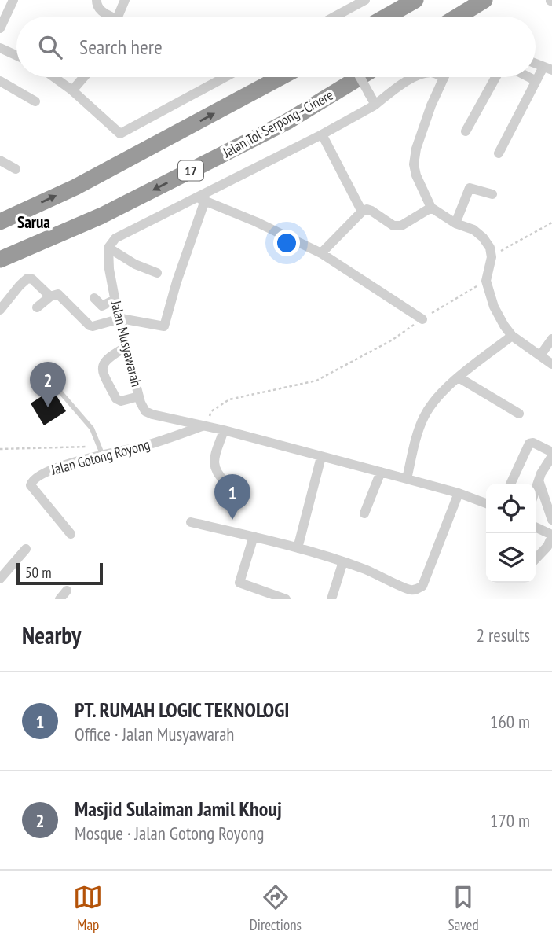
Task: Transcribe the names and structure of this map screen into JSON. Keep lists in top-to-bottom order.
{
  "streets": {
    "highway": ["Jalan Tol Serpong–Cinere", "17"],
    "street": ["Jalan Musyawarah", "Jalan Gotong Royong"]
  },
  "crossings": [
    ["Jalan Musyawarah", "Jalan Gotong Royong"]
  ],
  "districts": ["Sarua"],
  "scale_bar": "50 m",
  "page": {
    "search": "Search here",
    "pins": ["2", "1"],
    "scale": "50 m",
    "heading": ["Nearby", "2 results"],
    "list": [
      {
        "mark": "1",
        "name": "PT. RUMAH LOGIC TEKNOLOGI",
        "note": "Office · Jalan Musyawarah",
        "value": "160 m"
      },
      {
        "mark": "2",
        "name": "Masjid Sulaiman Jamil Khouj",
        "note": "Mosque · Jalan Gotong Royong",
        "value": "170 m"
      }
    ],
    "nav": ["Map", "Directions", "Saved"]
  }
}
